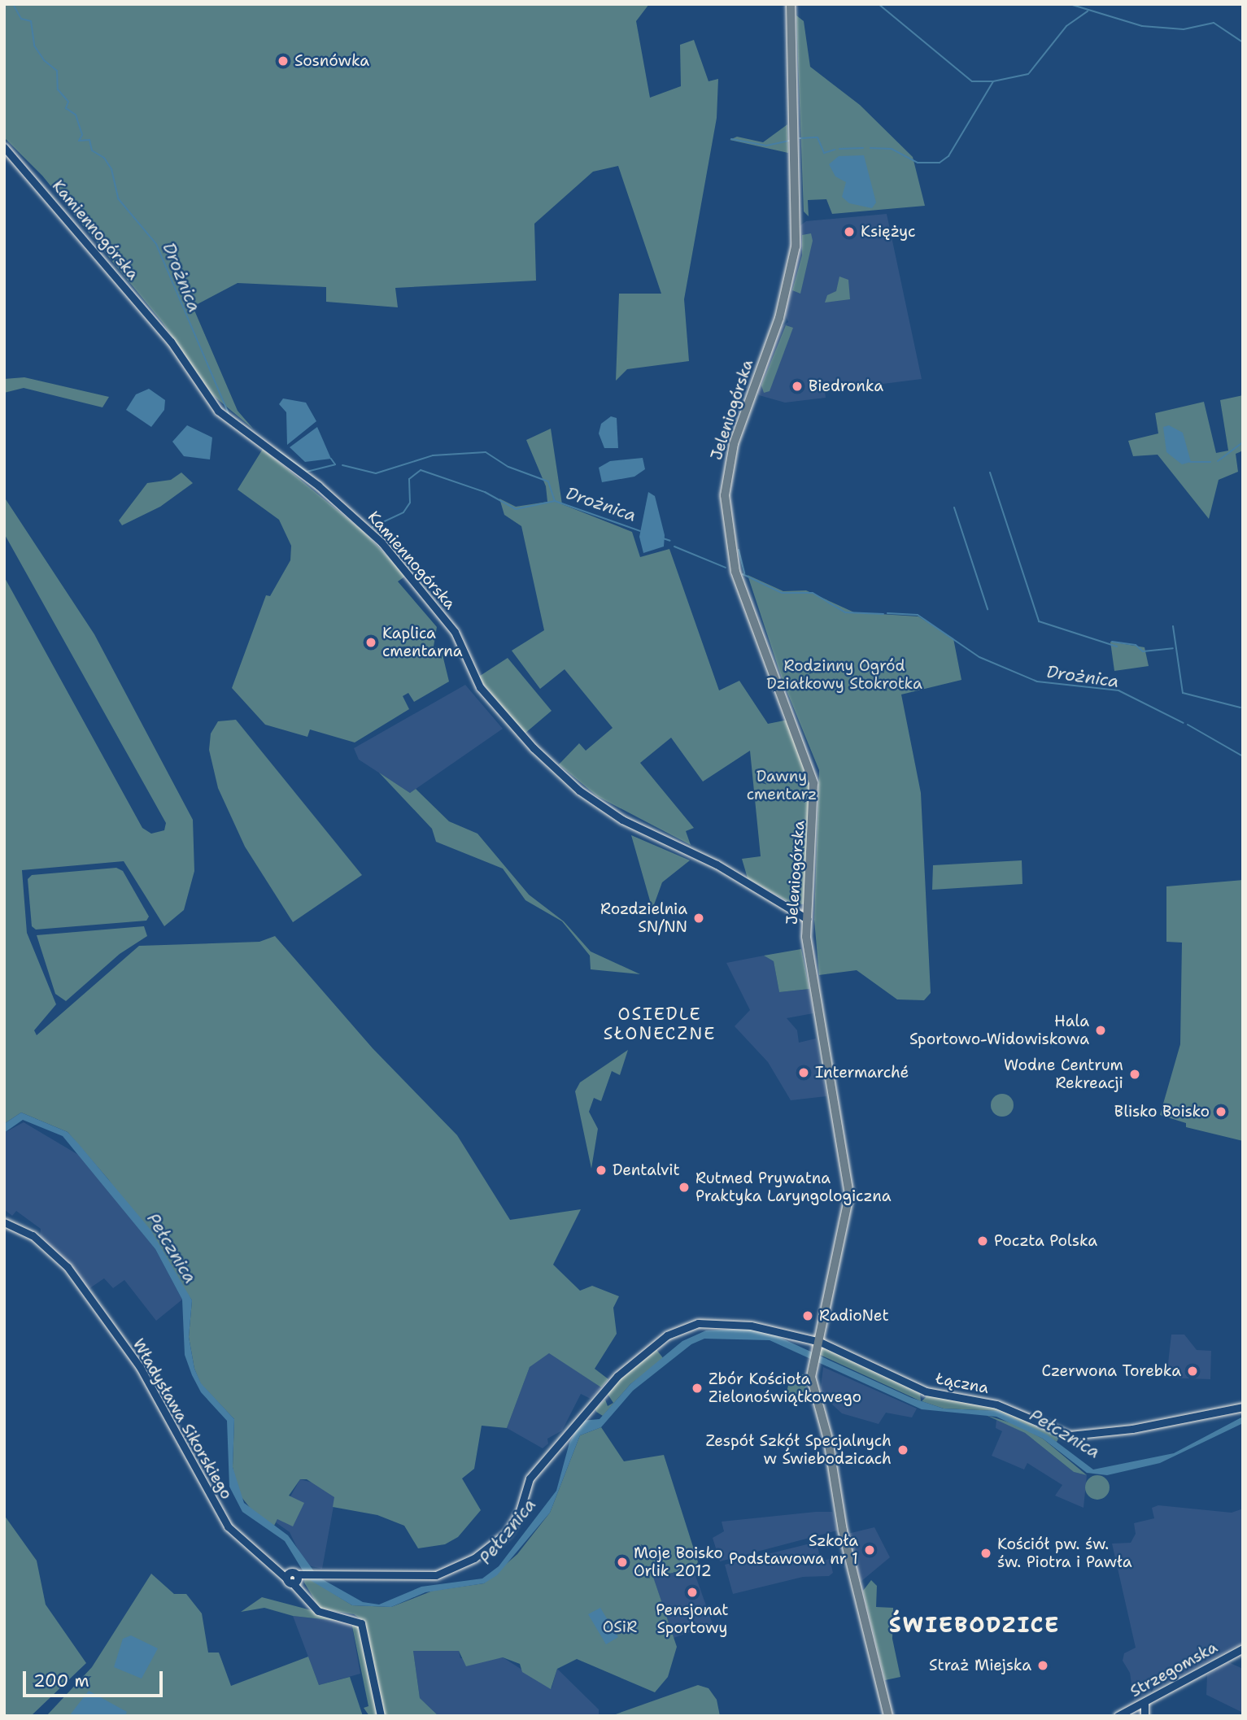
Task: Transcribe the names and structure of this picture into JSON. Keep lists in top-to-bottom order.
{
  "streets": {
    "main road": ["Jeleniogórska"],
    "street": [
      "Kamiennogórska",
      "Łączna",
      "Władysława Sikorskiego",
      "Strzegomska"
    ]
  },
  "crossings": [
    ["Kamiennogórska", "Jeleniogórska"],
    ["Jeleniogórska", "Łączna"],
    ["Łączna", "Władysława Sikorskiego"]
  ],
  "districts": ["OSIEDLE SŁONECZNE", "ŚWIEBODZICE"],
  "water": ["Drożnica", "Pełcznica"],
  "parks": ["Rodzinny Ogród Działkowy Stokrotka", "Dawny cmentarz", "OSiR"],
  "places": [
    "Sosnówka",
    "Księżyc",
    "Biedronka",
    "Kaplica cmentarna",
    "Rozdzielnia SN/NN",
    "Hala Sportowo-Widowiskowa",
    "Intermarché",
    "Wodne Centrum Rekreacji",
    "Blisko Boisko",
    "Dentalvit",
    "Rutmed Prywatna Praktyka Laryngologiczna",
    "Poczta Polska",
    "RadioNet",
    "Czerwona Torebka",
    "Zbór Kościoła Zielonoświątkowego",
    "Zespół Szkół Specjalnych w Świebodzicach",
    "Szkoła Podstawowa nr 1",
    "Kościół pw. św. św. Piotra i Pawła",
    "Moje Boisko Orlik 2012",
    "Pensjonat Sportowy",
    "Straż Miejska"
  ],
  "scale_bar": "200 m"
}
